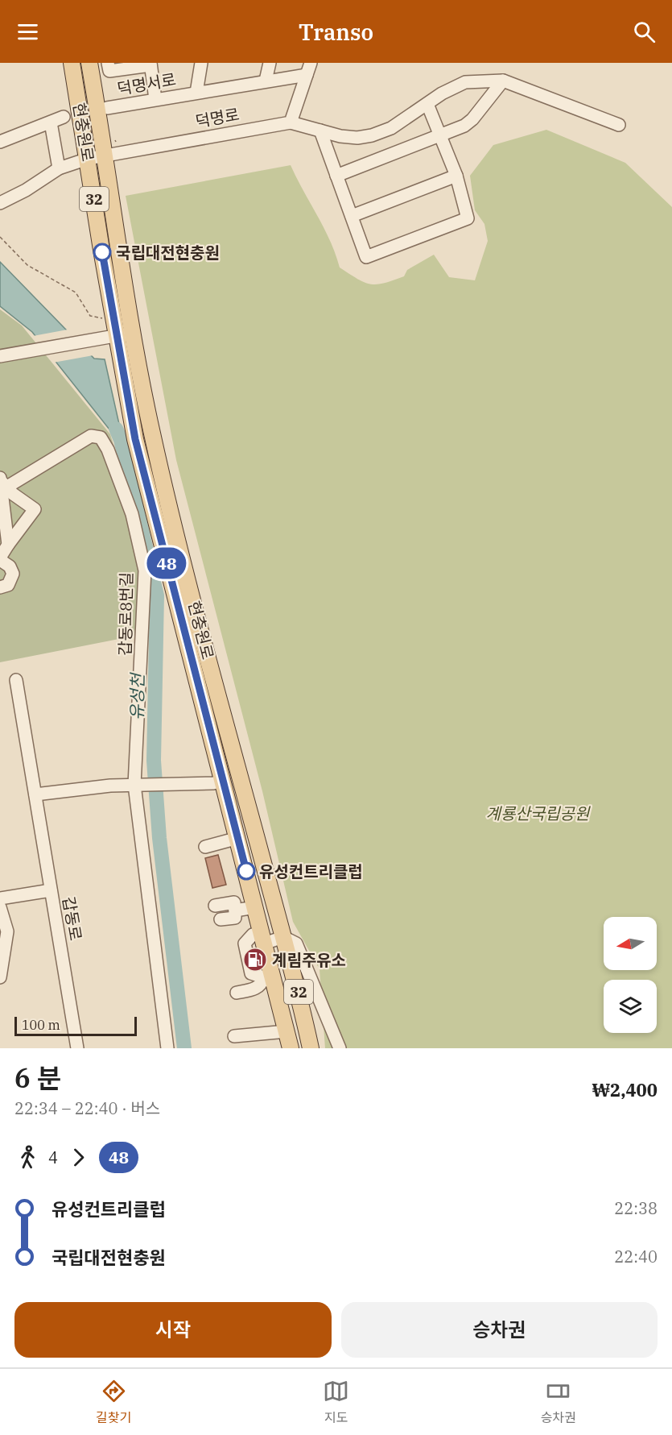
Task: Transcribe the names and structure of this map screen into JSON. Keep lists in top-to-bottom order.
{
  "streets": {
    "main road": ["현충원로", "32"],
    "street": [
      "덕명서로",
      "덕명로",
      "갑동로8번길",
      "갑동로"
    ]
  },
  "crossings": [
    ["덕명로", "현충원로"]
  ],
  "water": ["유성천"],
  "parks": ["계룡산국립공원"],
  "places": {
    "other": ["국립대전현충원", "유성컨트리클럽"],
    "fuel station": ["계림주유소"]
  },
  "lines": ["bus line 48"],
  "scale_bar": "100 m",
  "north": "left",
  "page": {
    "header": "Transo",
    "on_map": "48",
    "scale": "100 m",
    "heading": ["6 분", "22:34 – 22:40 · 버스", "₩2,400"],
    "legs": ["4", "48"],
    "list": [
      {
        "name": "유성컨트리클럽",
        "value": "22:38"
      },
      {
        "name": "국립대전현충원",
        "value": "22:40"
      }
    ],
    "buttons": ["시작", "승차권"],
    "tabs": ["길찾기", "지도", "승차권"]
  }
}
